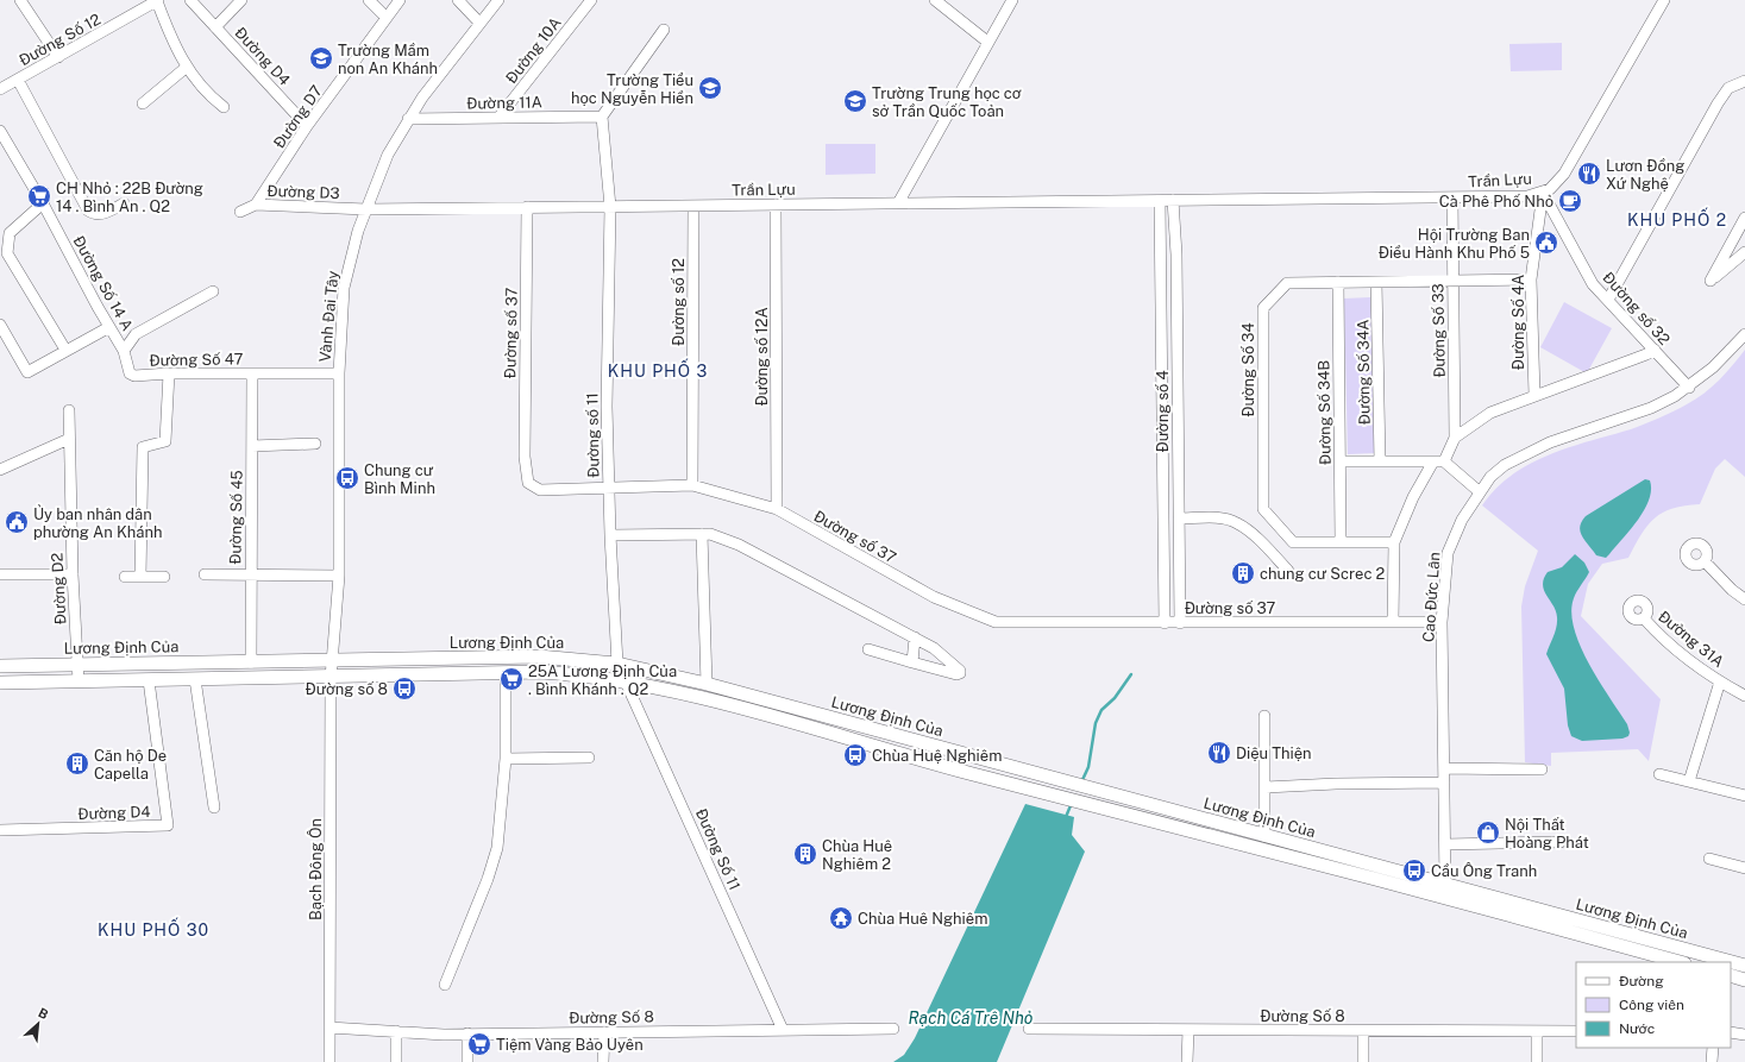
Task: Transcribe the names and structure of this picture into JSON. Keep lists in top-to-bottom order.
{
  "streets": {
    "main road": ["Lương Định Của"],
    "street": [
      "Đường Số 12",
      "Đường 10A",
      "Đường D4",
      "Đường 11A",
      "Đường D7",
      "Trần Lựu",
      "Đường D3",
      "Đường Số 14 A",
      "Đường số 12",
      "Đường số 32",
      "Vành Đai Tây",
      "Đường Số 4A",
      "Đường Số 33",
      "Đường số 37",
      "Đường số 12A",
      "Đường Số 47",
      "Đường Số 34",
      "Đường Số 34A",
      "Đường số 4",
      "Đường Số 34B",
      "Đường số 11",
      "Đường Số 45",
      "Đường D2",
      "Cao Đức Lân",
      "Đường 31A",
      "Đường Số 11",
      "Bạch Đông Ôn",
      "Đường Số 8"
    ]
  },
  "crossings": [
    ["Đường 10A", "Đường 11A"],
    ["Đường D4", "Đường D7"],
    ["Đường D4", "Lương Định Của"],
    ["Đường 11A", "Vành Đai Tây"],
    ["Đường D7", "Đường D3"],
    ["Trần Lựu", "Đường D3"],
    ["Trần Lựu", "Đường số 12"],
    ["Trần Lựu", "Đường số 32"],
    ["Trần Lựu", "Vành Đai Tây"],
    ["Trần Lựu", "Đường Số 4A"],
    ["Trần Lựu", "Đường Số 33"],
    ["Trần Lựu", "Đường số 37"],
    ["Trần Lựu", "Đường số 12A"],
    ["Trần Lựu", "Đường số 4"],
    ["Trần Lựu", "Đường số 11"],
    ["Đường D3", "Vành Đai Tây"],
    ["Đường Số 14 A", "Đường Số 47"],
    ["Đường số 12", "Đường số 37"],
    ["Đường số 32", "Đường Số 4A"],
    ["Đường số 32", "Cao Đức Lân"],
    ["Vành Đai Tây", "Đường Số 47"],
    ["Vành Đai Tây", "Lương Định Của"],
    ["Vành Đai Tây", "Bạch Đông Ôn"],
    ["Đường Số 4A", "Đường Số 34"],
    ["Đường Số 33", "Đường Số 34"],
    ["Đường số 37", "Đường số 12A"],
    ["Đường số 37", "Đường số 4"],
    ["Đường số 37", "Đường số 11"],
    ["Đường số 37", "Cao Đức Lân"],
    ["Đường Số 47", "Đường Số 45"],
    ["Đường Số 34", "Đường Số 34A"],
    ["Đường Số 34", "Đường Số 34B"],
    ["Đường số 11", "Lương Định Của"],
    ["Đường số 11", "Đường Số 11"],
    ["Đường Số 45", "Lương Định Của"],
    ["Đường D2", "Lương Định Của"],
    ["Cao Đức Lân", "Lương Định Của"],
    ["Lương Định Của", "Đường Số 11"],
    ["Lương Định Của", "Bạch Đông Ôn"],
    ["Đường Số 11", "Đường Số 8"],
    ["Bạch Đông Ôn", "Đường Số 8"]
  ],
  "districts": ["KHU PHỐ 2", "KHU PHỐ 3", "KHU PHỐ 30"],
  "water": ["Rạch Cá Trê Nhỏ"],
  "places": {
    "school or university": ["Trường Mầm non An Khánh", "Trường Tiểu học Nguyễn Hiền", "Trường Trung học cơ sở Trần Quốc Toản"],
    "restaurant": ["Lươn Đồng Xứ Nghệ", "Diệu Thiện"],
    "supermarket": ["CH Nhỏ : 22B Đường 14 . Bình An . Q2", "25A Lương Định Của . Bình Khánh . Q2", "Tiệm Vàng Bảo Uyên"],
    "cafe": ["Cà Phê Phố Nhỏ"],
    "public building": ["Hội Trường Ban Điều Hành Khu Phố 5", "Ủy ban nhân dân phường An Khánh"],
    "bus stop": [
      "Chung cư Bình Minh",
      "Đường số 8",
      "Chùa Huệ Nghiêm",
      "Cầu Ông Tranh"
    ],
    "building": ["chung cư Screc 2", "Căn hộ De Capella", "Chùa Huê Nghiêm 2"],
    "shop": ["Nội Thất Hoàng Phát"],
    "temple": ["Chùa Huê Nghiêm"]
  },
  "legend": ["Đường", "Công viên", "Nước"],
  "north": "top right"
}
